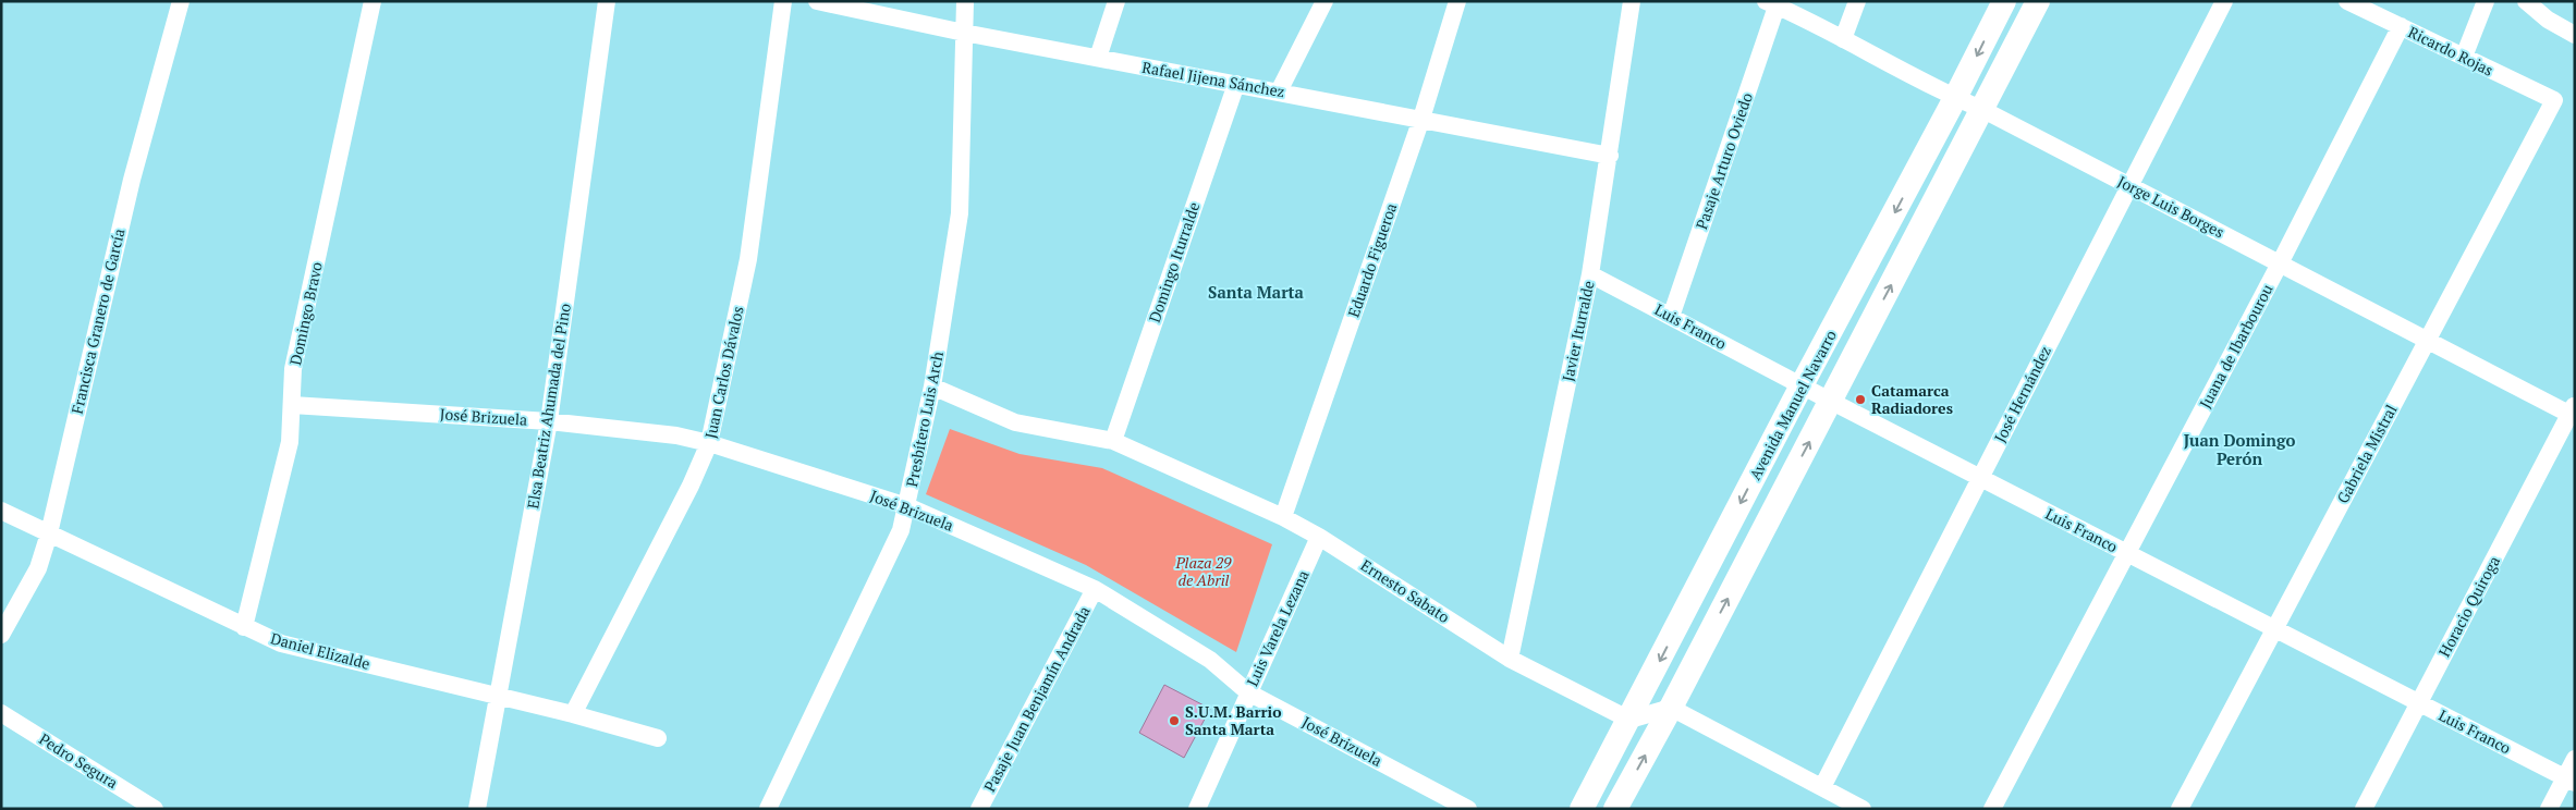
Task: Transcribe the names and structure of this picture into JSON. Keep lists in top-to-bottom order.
{
  "streets": {
    "main road": ["Avenida Manuel Navarro"],
    "street": [
      "Ricardo Rojas",
      "Rafael Jijena Sánchez",
      "Pasaje Arturo Oviedo",
      "Jorge Luis Borges",
      "Eduardo Figueroa",
      "Domingo Iturralde",
      "Domingo Bravo",
      "Francisca Granero de García",
      "Luis Franco",
      "Javier Iturralde",
      "Juana de Ibarbourou",
      "Juan Carlos Dávalos",
      "José Hernández",
      "Elsa Beatriz Ahumada del Pino",
      "José Brizuela",
      "Presbítero Luis Arch",
      "Gabriela Mistral",
      "Ernesto Sabato",
      "Horacio Quiroga",
      "Luis Varela Lezana",
      "Daniel Elizalde",
      "Pasaje Juan Benjamín Andrada",
      "Pedro Segura"
    ]
  },
  "crossings": [
    ["Ricardo Rojas", "Juana de Ibarbourou"],
    ["Ricardo Rojas", "Gabriela Mistral"],
    ["Rafael Jijena Sánchez", "Eduardo Figueroa"],
    ["Rafael Jijena Sánchez", "Domingo Iturralde"],
    ["Rafael Jijena Sánchez", "Javier Iturralde"],
    ["Rafael Jijena Sánchez", "Presbítero Luis Arch"],
    ["Pasaje Arturo Oviedo", "Jorge Luis Borges"],
    ["Pasaje Arturo Oviedo", "Luis Franco"],
    ["Jorge Luis Borges", "Juana de Ibarbourou"],
    ["Jorge Luis Borges", "José Hernández"],
    ["Jorge Luis Borges", "Avenida Manuel Navarro"],
    ["Jorge Luis Borges", "Gabriela Mistral"],
    ["Jorge Luis Borges", "Horacio Quiroga"],
    ["Eduardo Figueroa", "Ernesto Sabato"],
    ["Domingo Iturralde", "Ernesto Sabato"],
    ["Domingo Bravo", "José Brizuela"],
    ["Domingo Bravo", "Daniel Elizalde"],
    ["Francisca Granero de García", "Daniel Elizalde"],
    ["Luis Franco", "Javier Iturralde"],
    ["Luis Franco", "Juana de Ibarbourou"],
    ["Luis Franco", "José Hernández"],
    ["Luis Franco", "Avenida Manuel Navarro"],
    ["Luis Franco", "Gabriela Mistral"],
    ["Luis Franco", "Horacio Quiroga"],
    ["Javier Iturralde", "Ernesto Sabato"],
    ["Juan Carlos Dávalos", "José Brizuela"],
    ["Juan Carlos Dávalos", "Daniel Elizalde"],
    ["Avenida Manuel Navarro", "Ernesto Sabato"],
    ["Elsa Beatriz Ahumada del Pino", "José Brizuela"],
    ["Elsa Beatriz Ahumada del Pino", "Daniel Elizalde"],
    ["José Brizuela", "Presbítero Luis Arch"],
    ["José Brizuela", "Luis Varela Lezana"],
    ["José Brizuela", "Pasaje Juan Benjamín Andrada"],
    ["Presbítero Luis Arch", "Ernesto Sabato"],
    ["Ernesto Sabato", "Luis Varela Lezana"]
  ],
  "districts": ["Santa Marta", "Juan Domingo Perón"],
  "parks": ["Plaza 29 de Abril"],
  "places": ["Catamarca Radiadores", "S.U.M. Barrio Santa Marta"]
}
